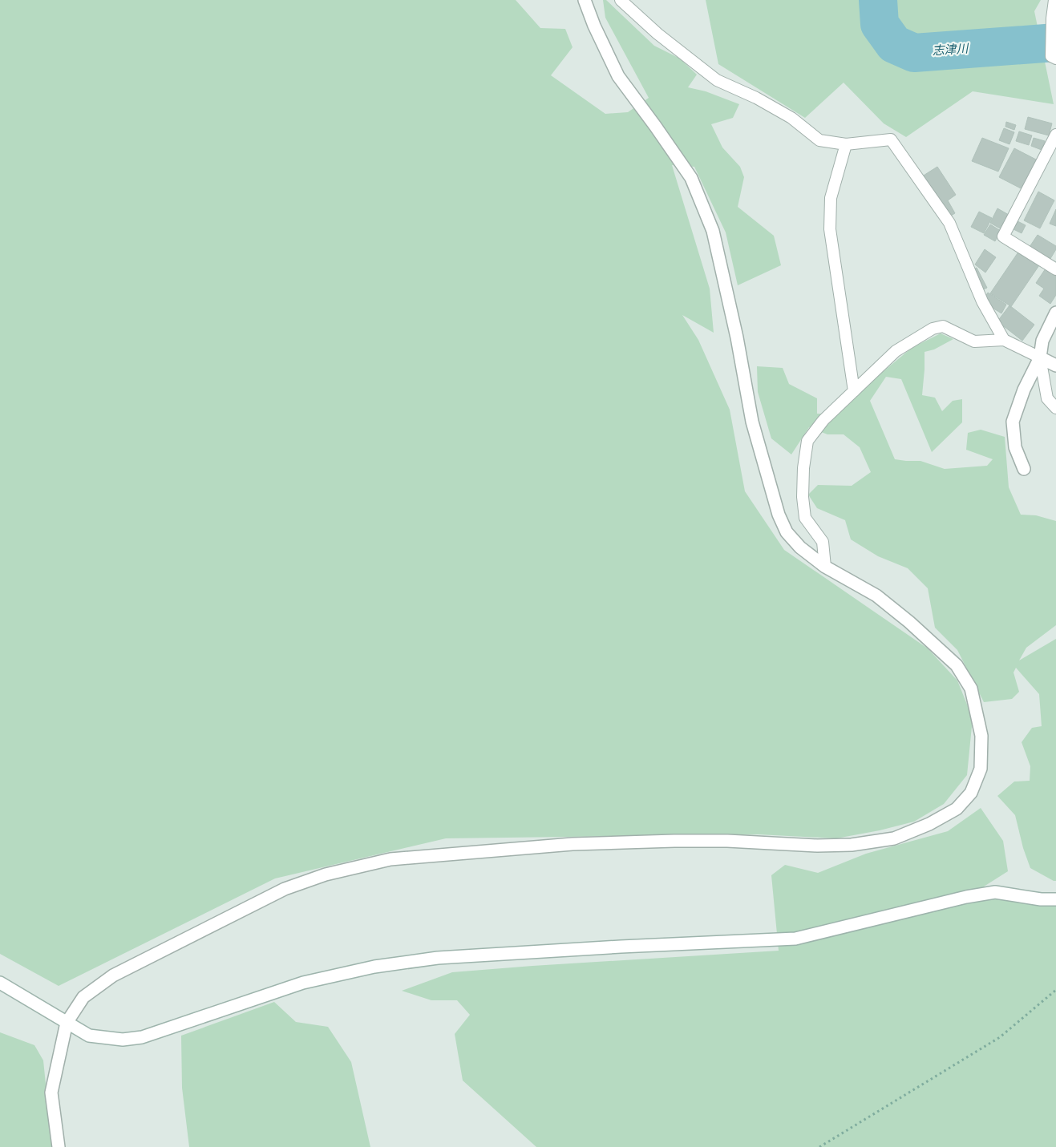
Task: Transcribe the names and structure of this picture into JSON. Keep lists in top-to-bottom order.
{
  "water": ["志津川"]
}
